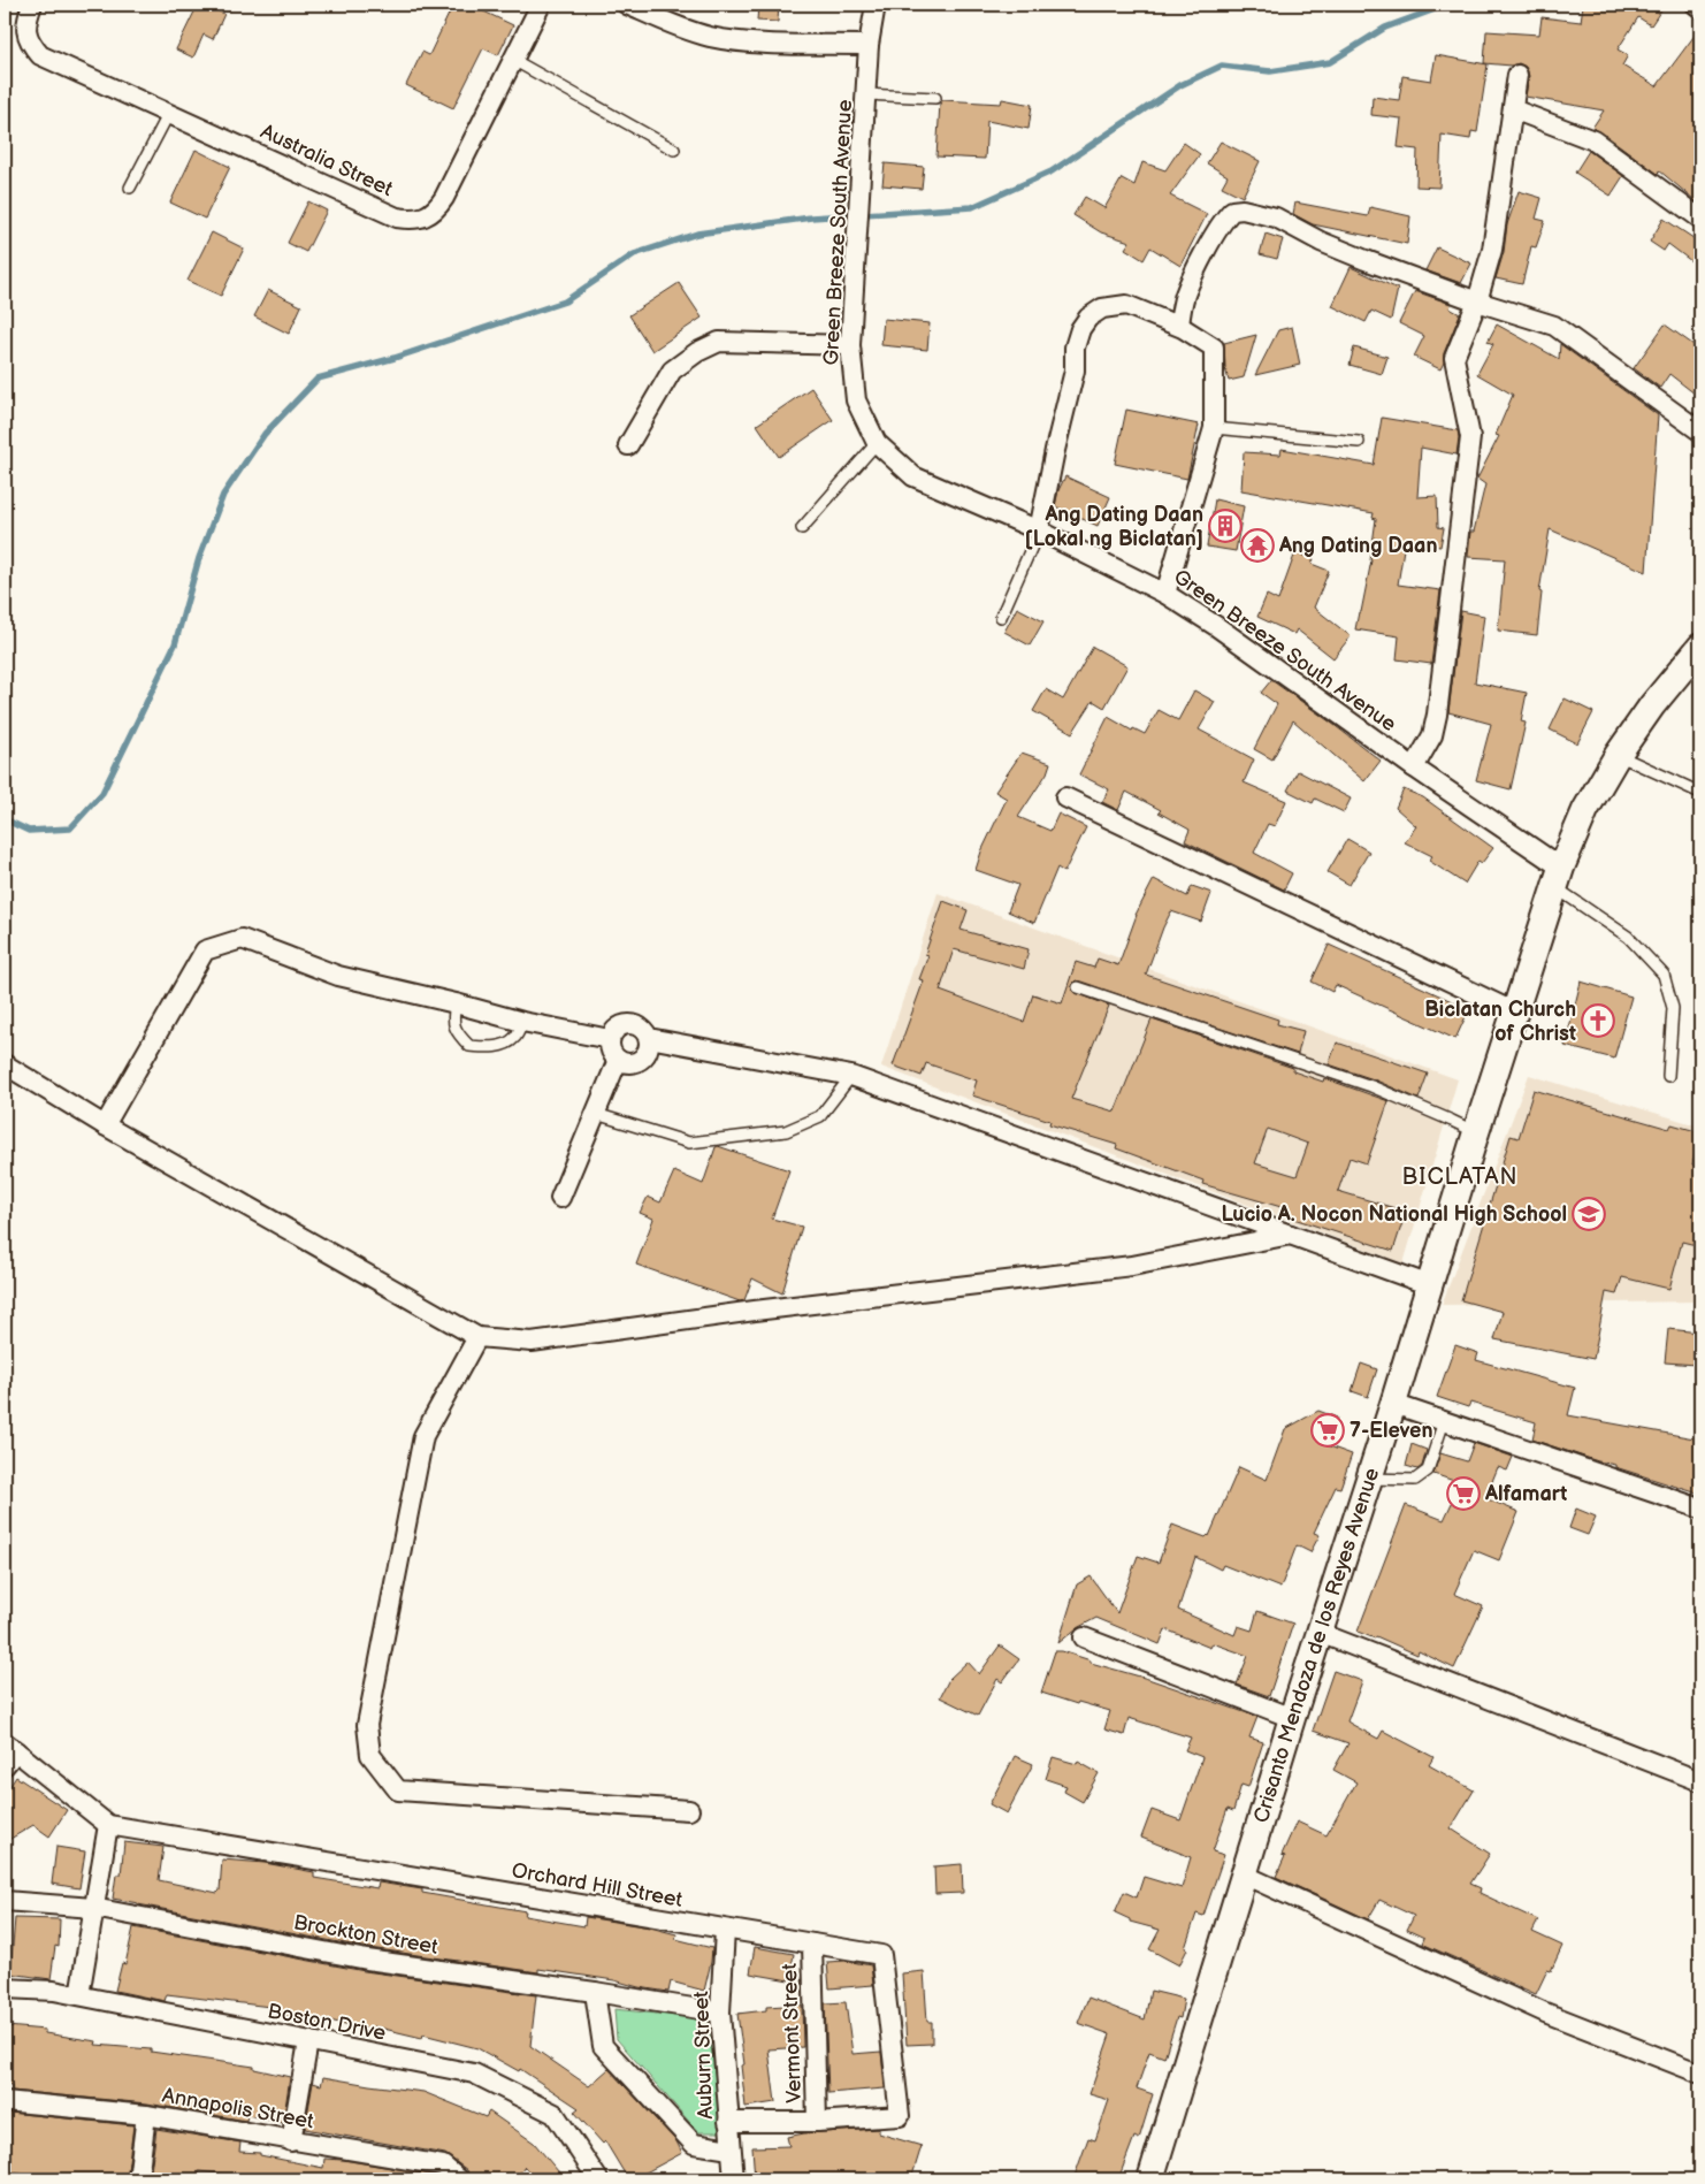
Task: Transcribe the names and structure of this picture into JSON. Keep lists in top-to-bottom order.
{
  "streets": {
    "main road": ["Crisanto Mendoza de los Reyes Avenue"],
    "street": [
      "Australia Street",
      "Green Breeze South Avenue",
      "Orchard Hill Street",
      "Brockton Street",
      "Boston Drive",
      "Vermont Street",
      "Auburn Street",
      "Annapolis Street"
    ]
  },
  "crossings": [
    ["Green Breeze South Avenue", "Crisanto Mendoza de los Reyes Avenue"],
    ["Orchard Hill Street", "Vermont Street"],
    ["Orchard Hill Street", "Auburn Street"],
    ["Brockton Street", "Auburn Street"]
  ],
  "districts": ["BICLATAN"],
  "places": {
    "building": ["Ang Dating Daan [Lokal ng Biclatan]"],
    "temple": ["Ang Dating Daan"],
    "church": ["Biclatan Church of Christ"],
    "school or university": ["Lucio A. Nocon National High School"],
    "supermarket": ["7-Eleven", "Alfamart"]
  }
}
